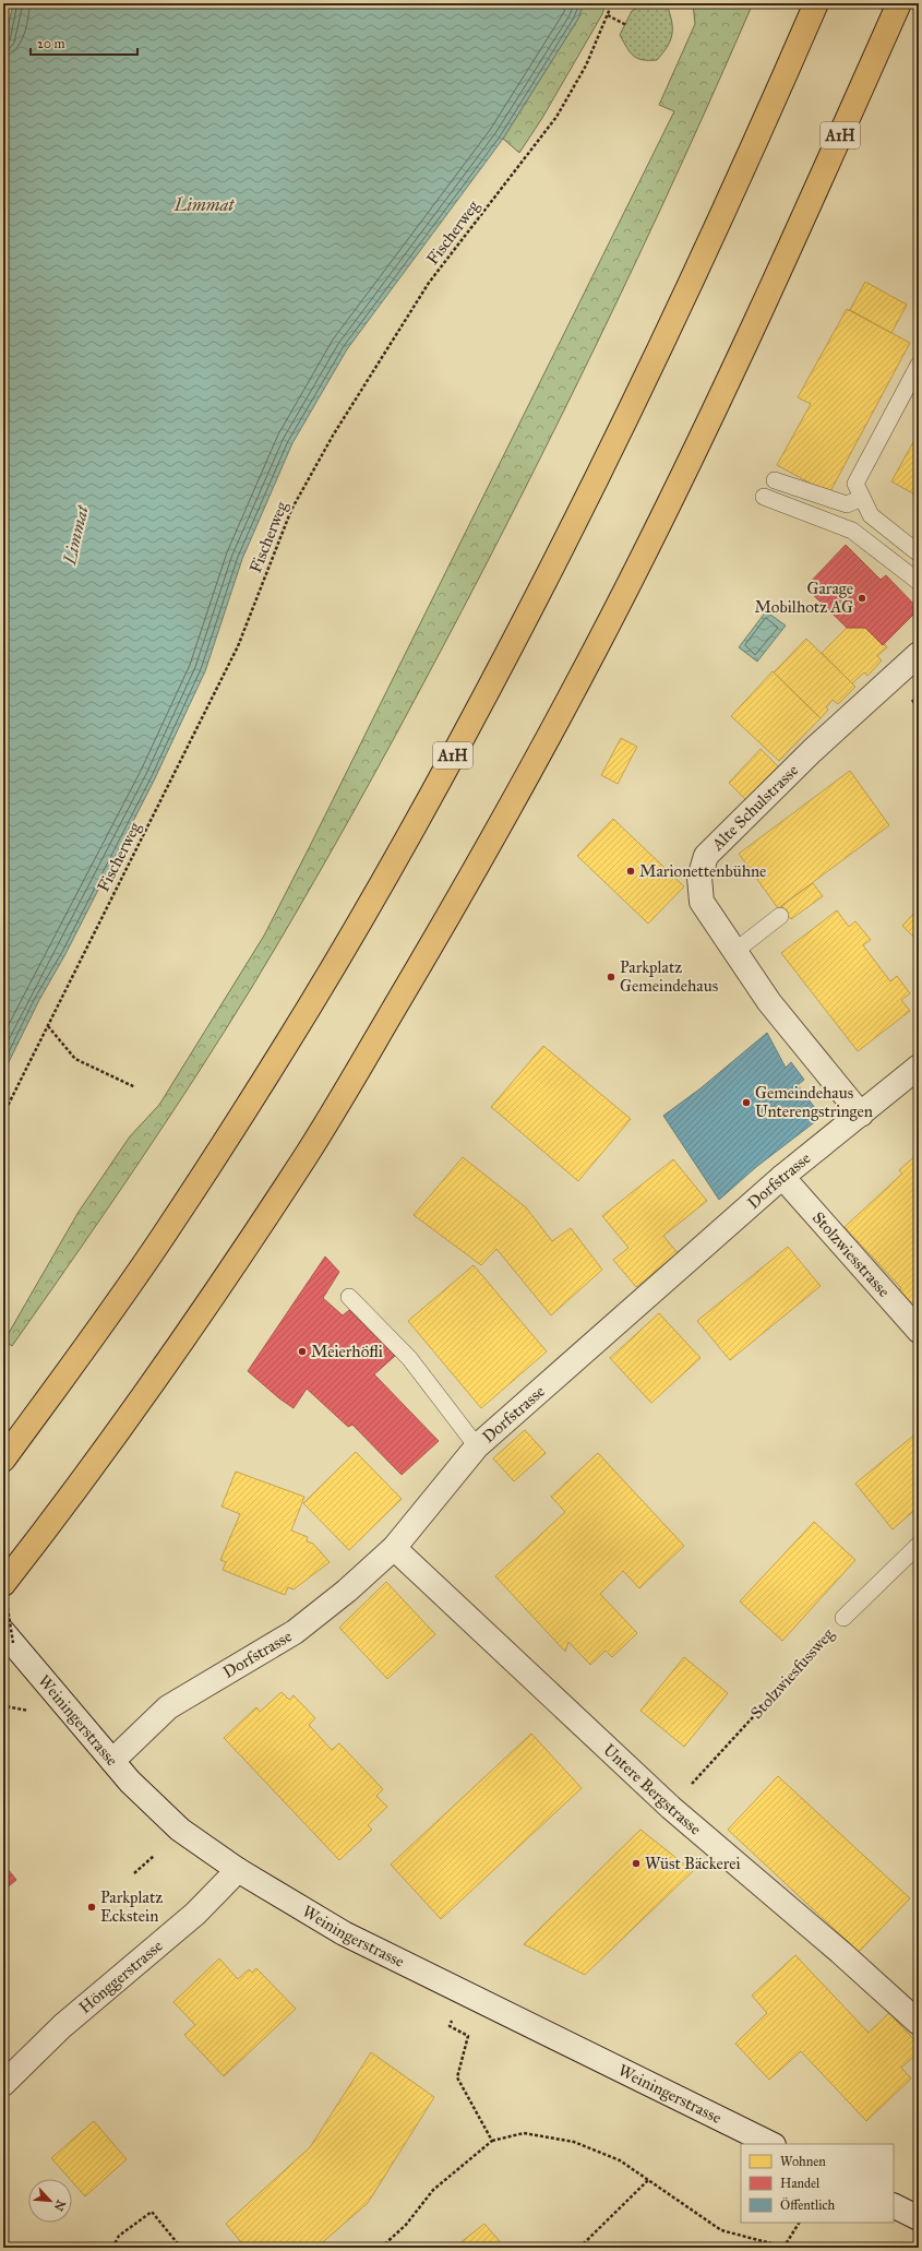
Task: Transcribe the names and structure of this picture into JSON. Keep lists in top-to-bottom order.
{
  "streets": {
    "highway": ["A1H"],
    "street": [
      "Alte Schulstrasse",
      "Dorfstrasse",
      "Stolzwiesstrasse",
      "Weiningerstrasse",
      "Untere Bergstrasse",
      "Hönggerstrasse"
    ],
    "lane": ["Stolzwiesfussweg"],
    "path": ["Fischerweg"]
  },
  "crossings": [
    ["Alte Schulstrasse", "Dorfstrasse"],
    ["Dorfstrasse", "Stolzwiesstrasse"],
    ["Dorfstrasse", "Weiningerstrasse"],
    ["Dorfstrasse", "Untere Bergstrasse"],
    ["Stolzwiesfussweg", "Untere Bergstrasse"],
    ["Weiningerstrasse", "Hönggerstrasse"]
  ],
  "water": ["Limmat"],
  "places": [
    "Garage Mobilhotz AG",
    "Marionettenbühne",
    "Parkplatz Gemeindehaus",
    "Gemeindehaus Unterengstringen",
    "Meierhöfli",
    "Wüst Bäckerei",
    "Parkplatz Eckstein"
  ],
  "legend": ["Wohnen", "Handel", "Öffentlich"],
  "scale_bar": "20 m",
  "north": "bottom right"
}
